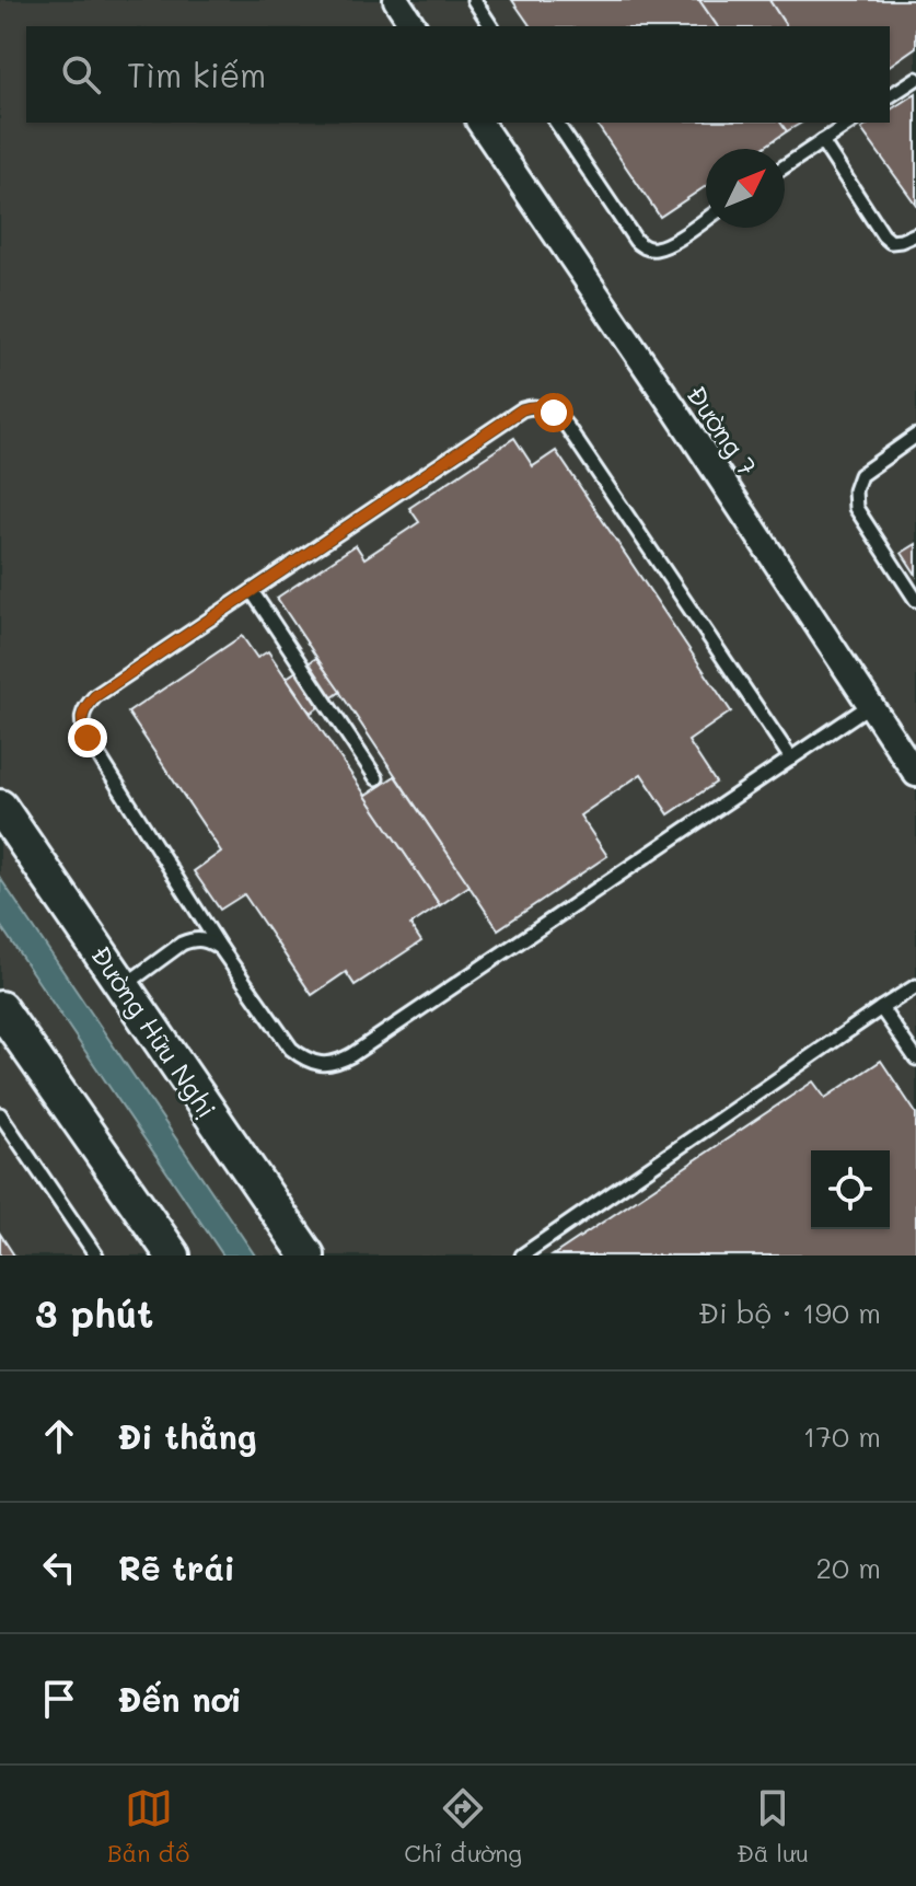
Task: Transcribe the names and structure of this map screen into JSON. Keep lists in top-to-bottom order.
{
  "streets": {
    "main road": ["Đường Hữu Nghị"],
    "street": ["Đường 7"]
  },
  "north": "top right",
  "page": {
    "search": "Tìm kiếm",
    "heading": ["3 phút", "Đi bộ · 190 m"],
    "list": [
      ["Đi thẳng", "170 m"],
      ["Rẽ trái", "20 m"],
      "Đến nơi"
    ],
    "nav": ["Bản đồ", "Chỉ đường", "Đã lưu"]
  }
}
